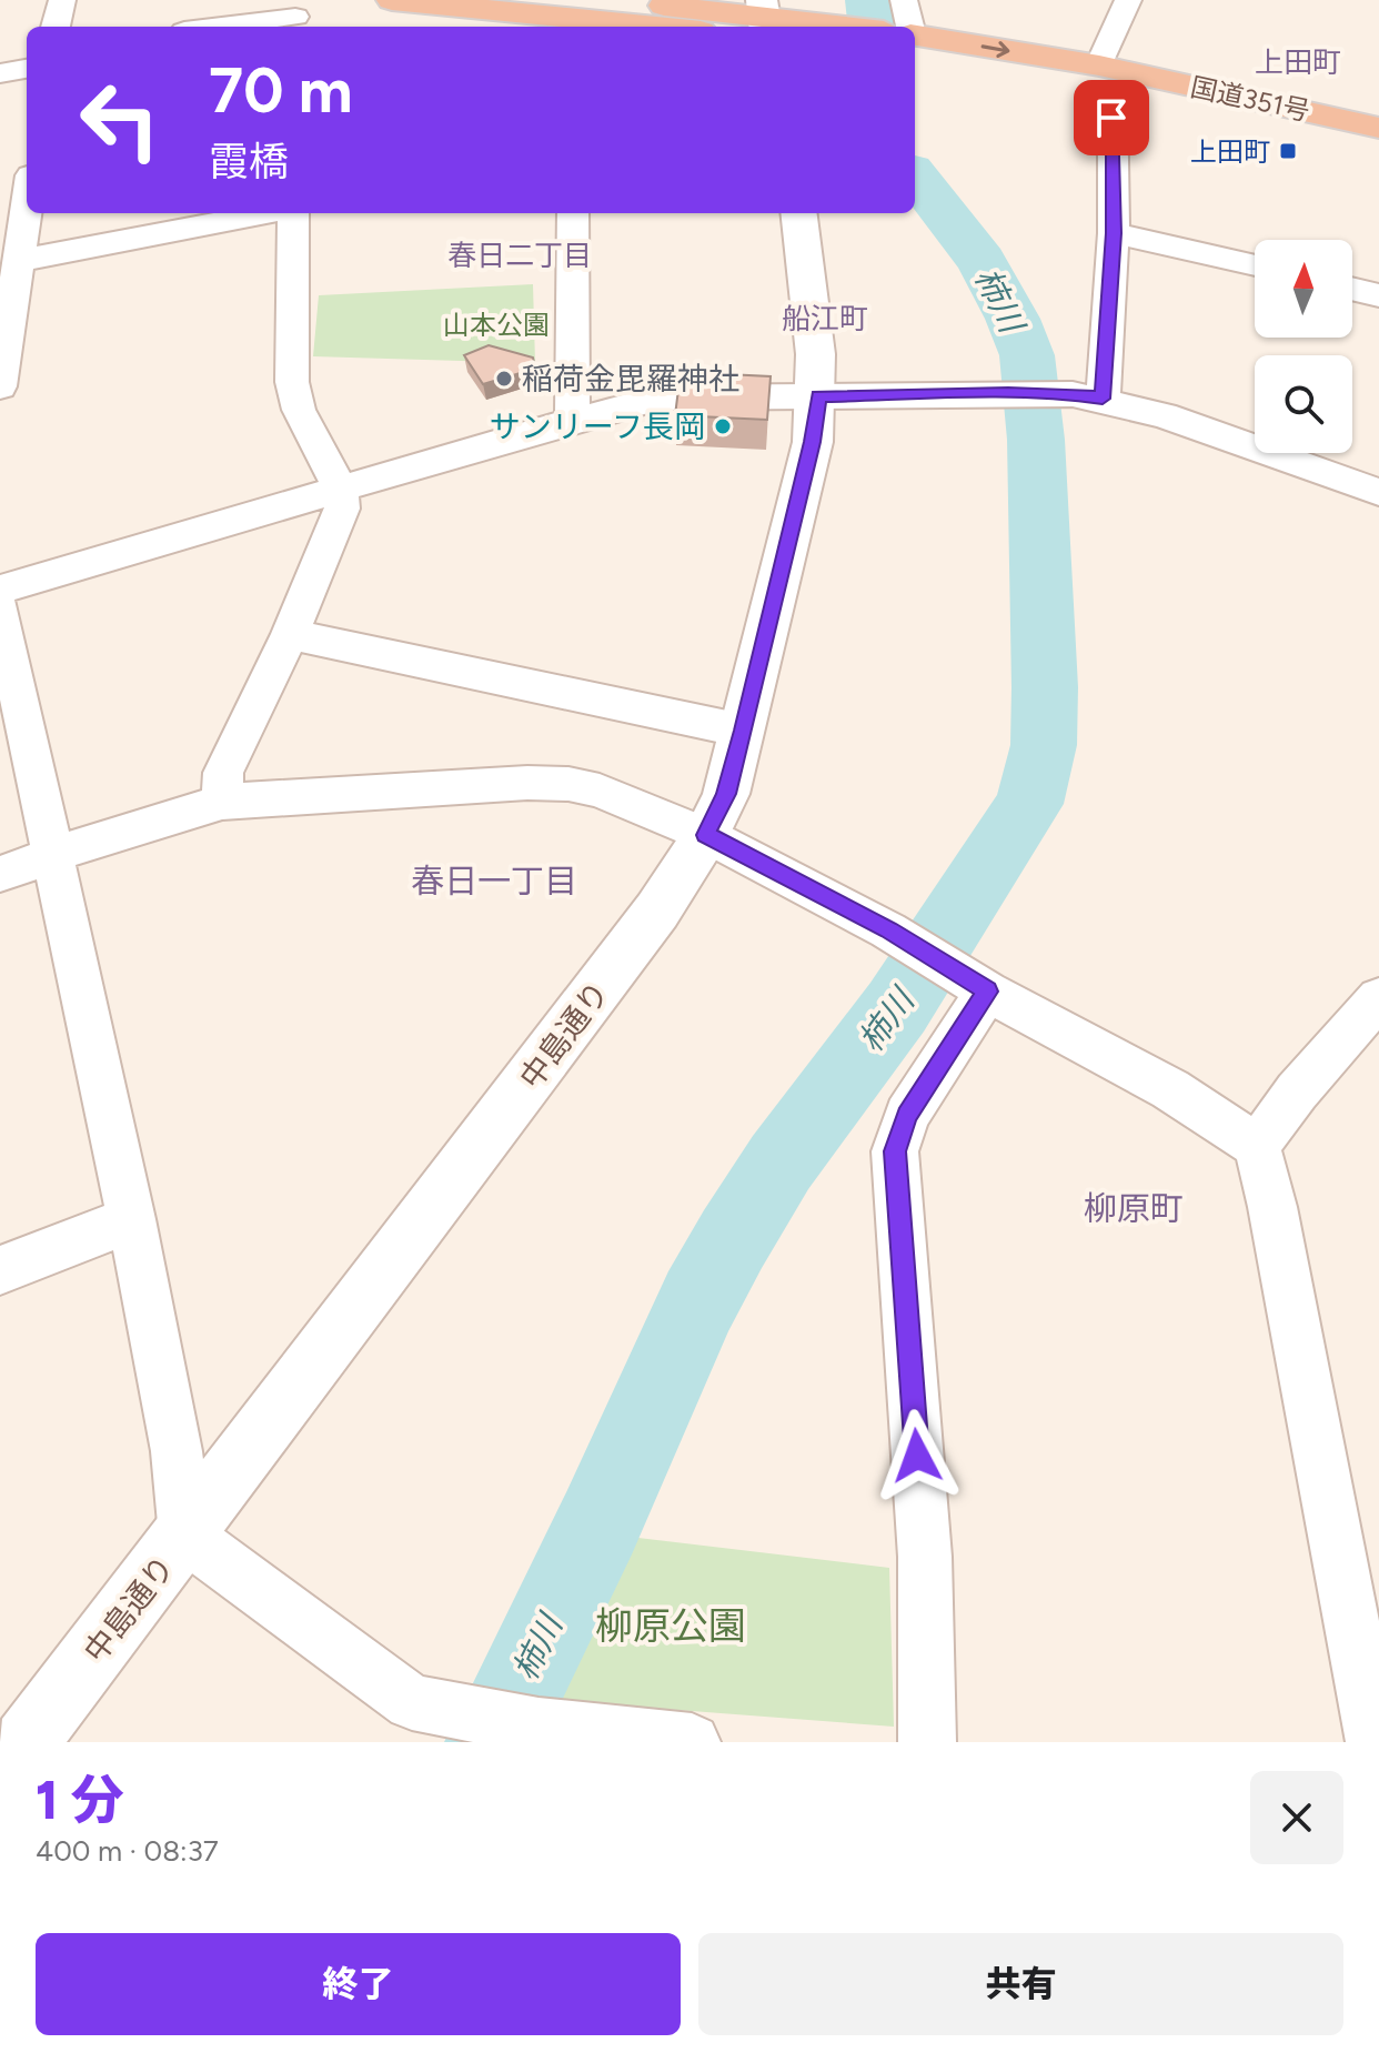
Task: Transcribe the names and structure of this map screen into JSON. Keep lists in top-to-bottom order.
{
  "streets": {
    "highway": ["国道351号"],
    "street": ["中島通り"]
  },
  "districts": [
    "上田町",
    "春日二丁目",
    "船江町",
    "春日一丁目",
    "柳原町"
  ],
  "water": ["柿川"],
  "parks": ["山本公園", "柳原公園"],
  "places": {
    "transit": ["上田町"],
    "other": ["稲荷金毘羅神社", "サンリーフ長岡"]
  },
  "north": "top",
  "page": {
    "turn": ["70 m", "霞橋"],
    "heading": ["1 分", "400 m · 08:37"],
    "buttons": ["終了", "共有"]
  }
}
